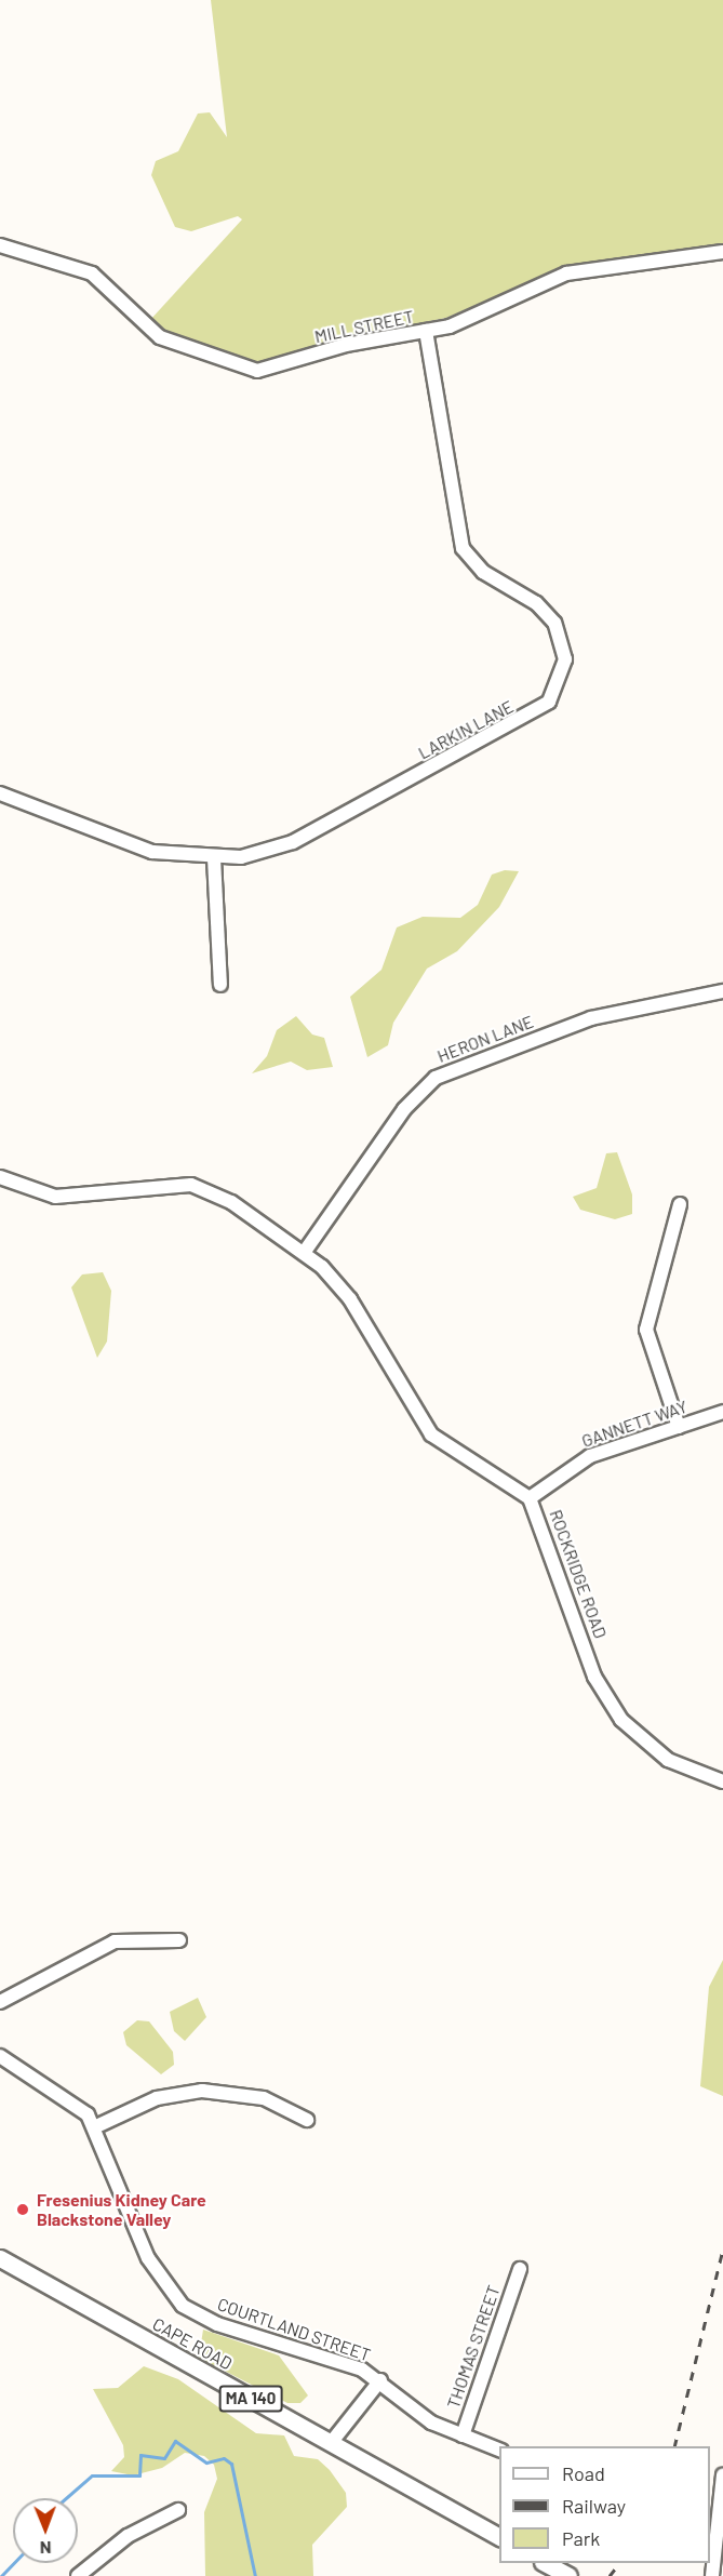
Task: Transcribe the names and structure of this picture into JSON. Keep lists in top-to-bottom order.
{
  "streets": {
    "main road": ["CAPE ROAD", "MA 140"],
    "street": [
      "MILL STREET",
      "LARKIN LANE",
      "HERON LANE",
      "GANNETT WAY",
      "ROCKRIDGE ROAD",
      "COURTLAND STREET",
      "THOMAS STREET"
    ]
  },
  "crossings": [
    ["MILL STREET", "LARKIN LANE"],
    ["HERON LANE", "ROCKRIDGE ROAD"],
    ["GANNETT WAY", "ROCKRIDGE ROAD"],
    ["COURTLAND STREET", "THOMAS STREET"]
  ],
  "places": ["Fresenius Kidney Care Blackstone Valley"],
  "legend": ["Road", "Railway", "Park"],
  "north": "bottom"
}
